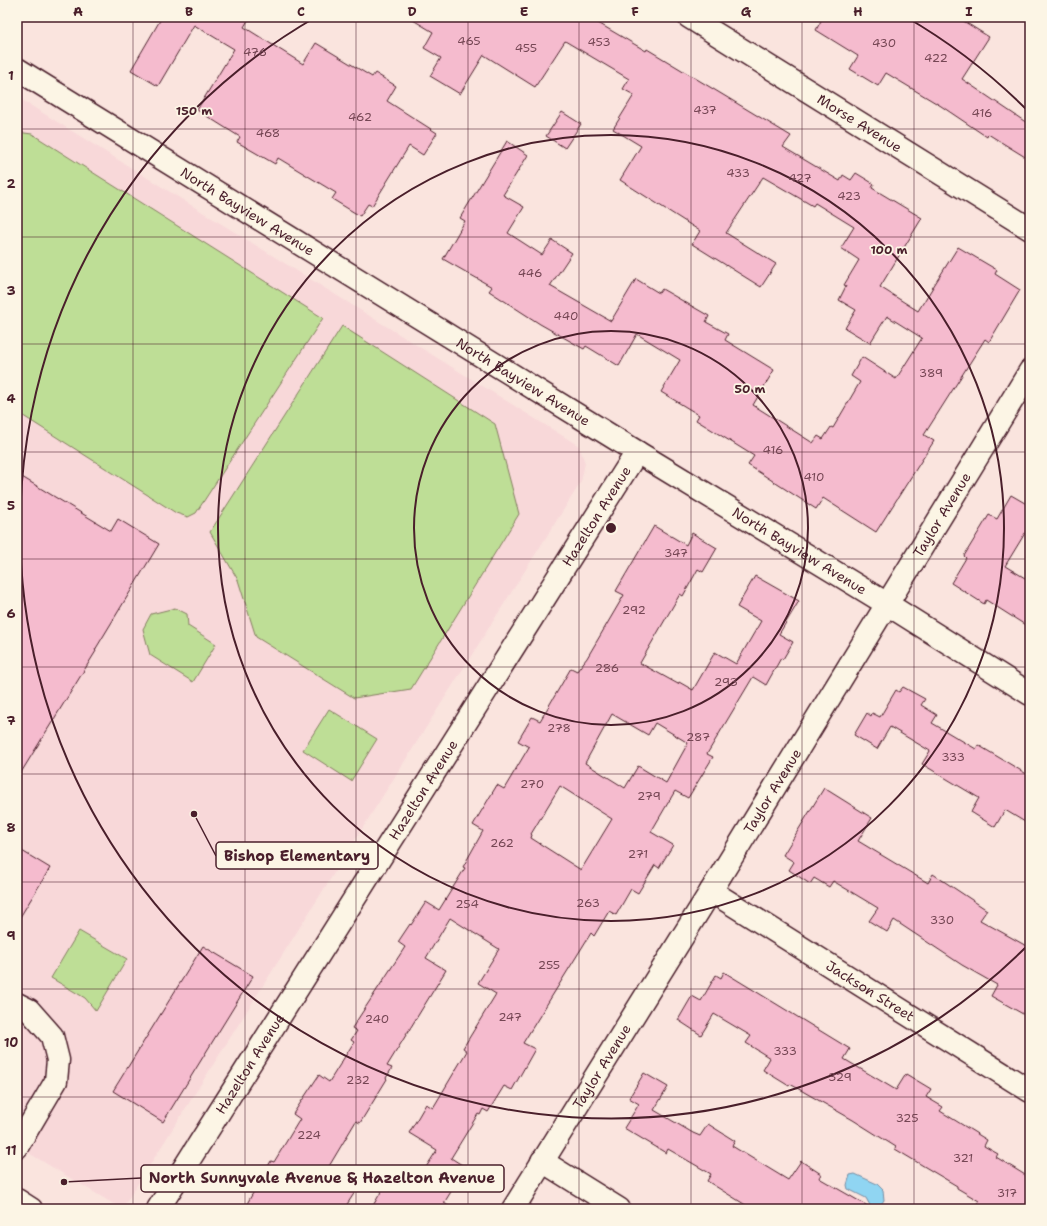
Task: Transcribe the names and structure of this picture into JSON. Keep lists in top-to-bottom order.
{
  "streets": {
    "street": [
      "Morse Avenue",
      "North Bayview Avenue",
      "Taylor Avenue",
      "Hazelton Avenue",
      "Jackson Street"
    ]
  },
  "crossings": [
    ["North Bayview Avenue", "Taylor Avenue"],
    ["North Bayview Avenue", "Hazelton Avenue"],
    ["Taylor Avenue", "Jackson Street"]
  ],
  "places": ["Bishop Elementary", "North Sunnyvale Avenue & Hazelton Avenue"],
  "house_numbers": [
    "465",
    "453",
    "430",
    "455",
    "476",
    "422",
    "437",
    "416",
    "462",
    "468",
    "433",
    "427",
    "423",
    "446",
    "440",
    "389",
    "416",
    "410",
    "347",
    "292",
    "286",
    "293",
    "278",
    "287",
    "333",
    "270",
    "279",
    "262",
    "271",
    "263",
    "254",
    "330",
    "255",
    "247",
    "240",
    "333",
    "329",
    "232",
    "325",
    "224",
    "321",
    "317"
  ],
  "grid": {
    "columns": [
      "A",
      "B",
      "C",
      "D",
      "E",
      "F",
      "G",
      "H",
      "I"
    ],
    "rows": [
      "1",
      "2",
      "3",
      "4",
      "5",
      "6",
      "7",
      "8",
      "9",
      "10",
      "11"
    ]
  },
  "rings": ["150 m", "100 m", "50 m"]
}
